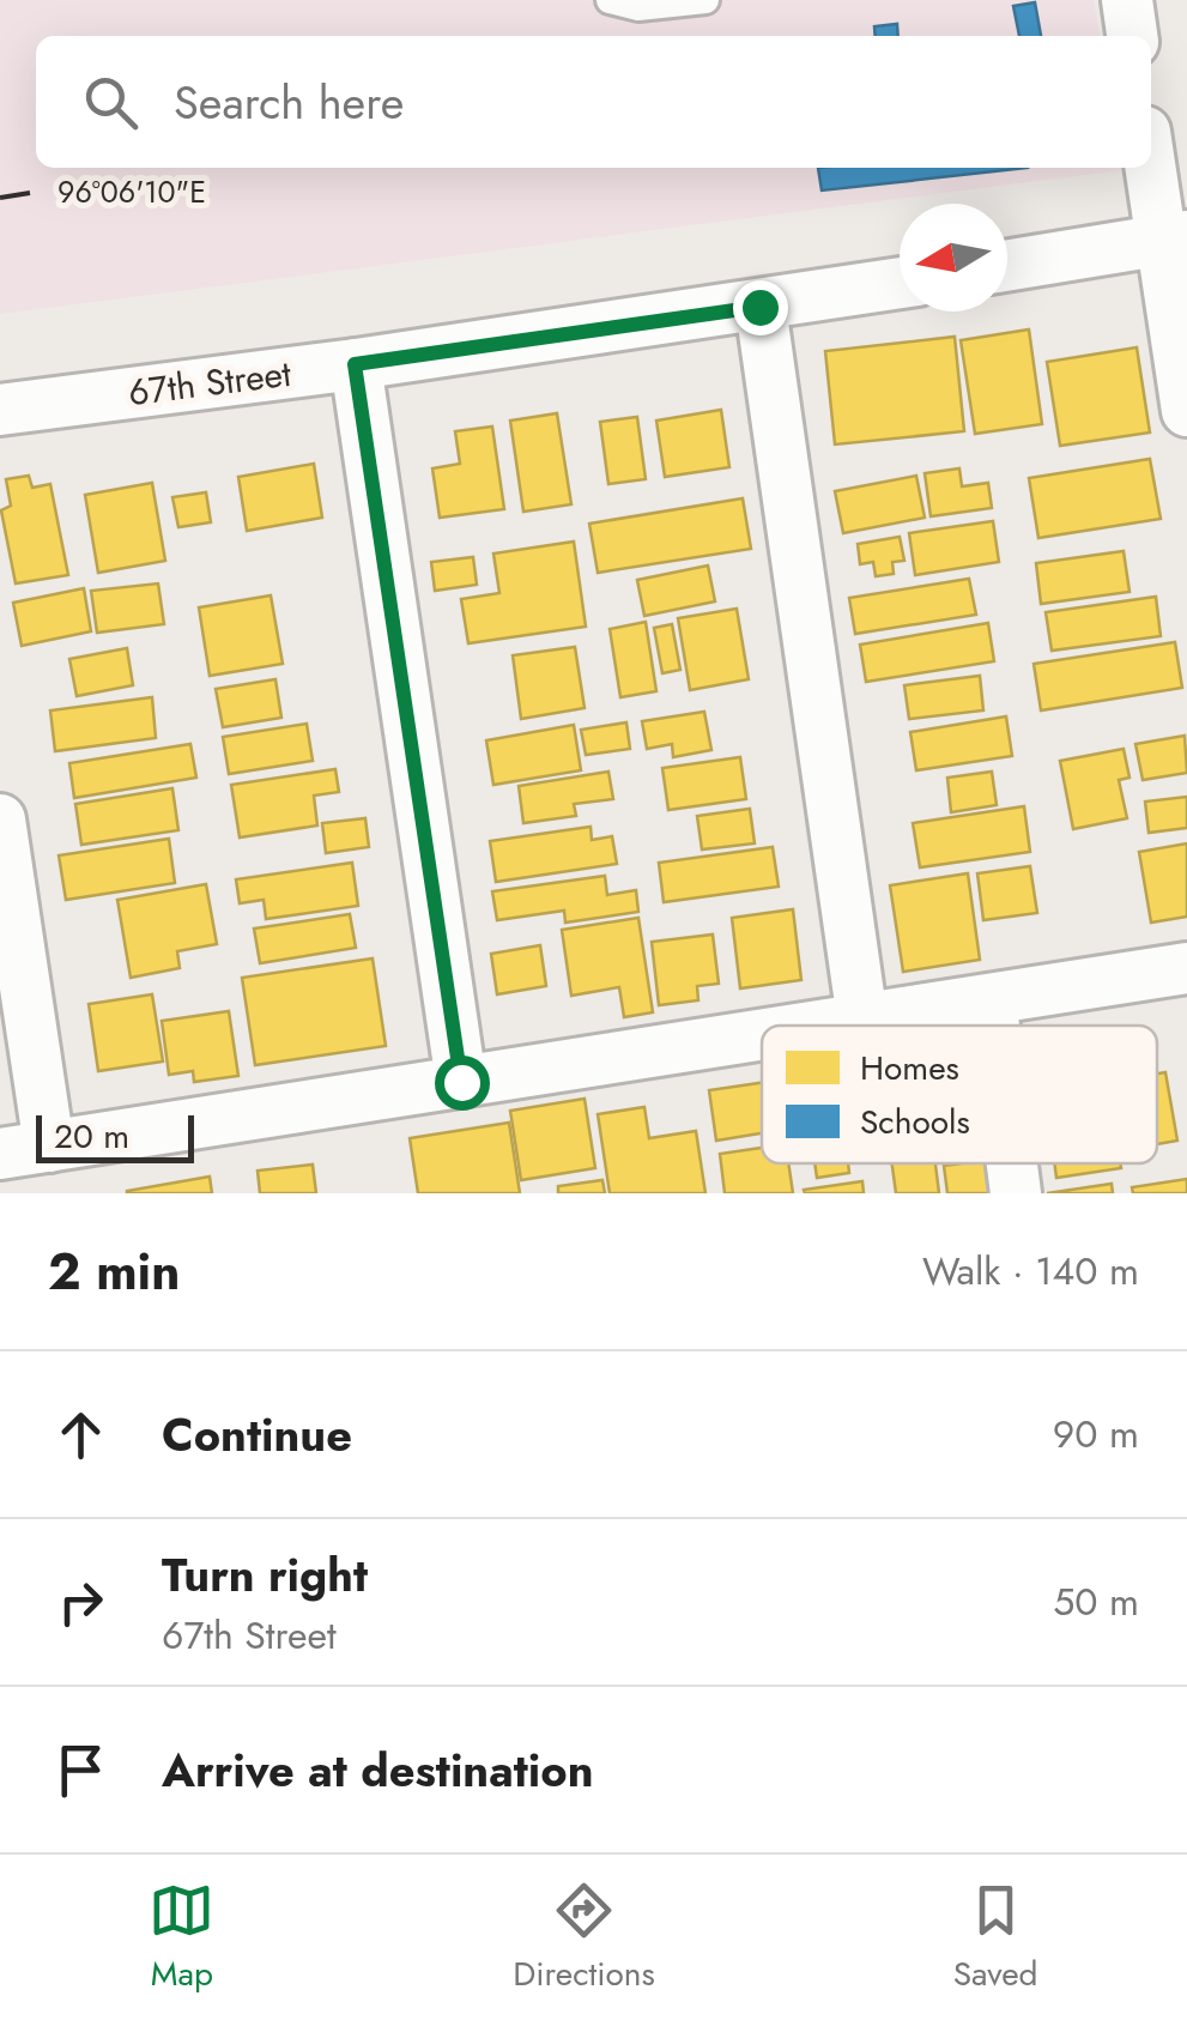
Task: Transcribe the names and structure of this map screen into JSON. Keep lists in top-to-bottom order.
{
  "streets": {
    "street": ["67th Street"]
  },
  "legend": ["Homes", "Schools"],
  "scale_bar": "20 m",
  "north": "left",
  "page": {
    "search": "Search here",
    "scale": "20 m",
    "heading": ["2 min", "Walk · 140 m"],
    "list": [
      ["Continue", "90 m"],
      ["Turn right", "67th Street", "50 m"],
      "Arrive at destination"
    ],
    "nav": ["Map", "Directions", "Saved"]
  },
  "coordinates": ["96°06'10\"E"]
}
